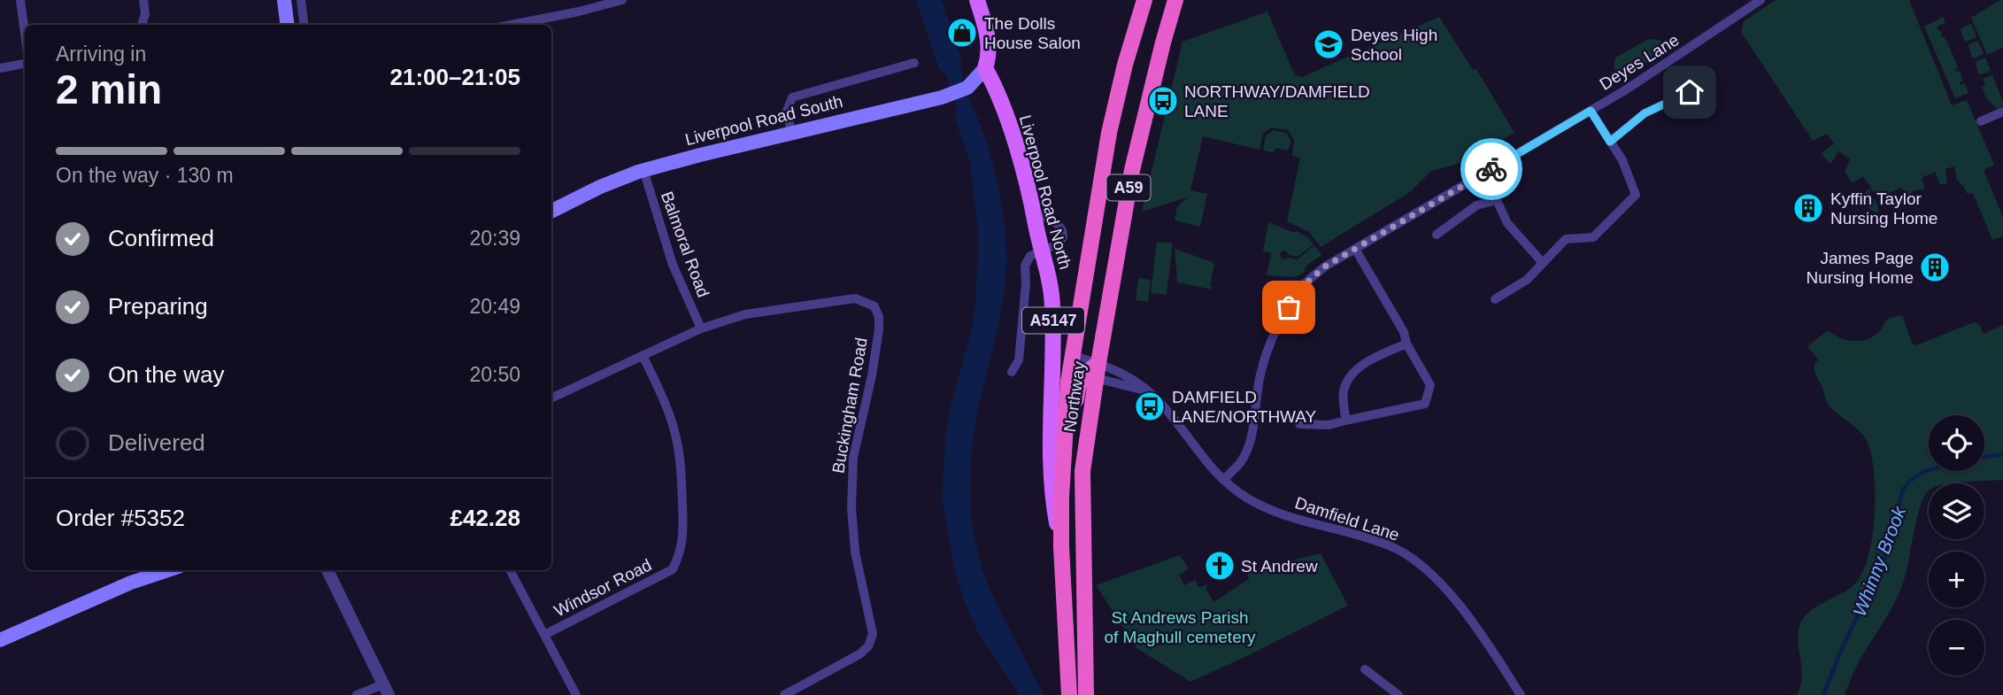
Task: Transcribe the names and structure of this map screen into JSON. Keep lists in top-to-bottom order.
{
  "streets": {
    "highway": ["A59", "Northway"],
    "main road": ["Liverpool Road South", "Liverpool Road North", "A5147"],
    "street": [
      "Deyes Lane",
      "Balmoral Road",
      "Buckingham Road",
      "Damfield Lane",
      "Windsor Road"
    ]
  },
  "crossings": [
    ["Deyes Lane", "Damfield Lane"],
    ["Liverpool Road South", "Liverpool Road North"],
    ["Liverpool Road South", "Balmoral Road"],
    ["Liverpool Road North", "Northway"],
    ["Balmoral Road", "Buckingham Road"],
    ["Northway", "Damfield Lane"],
    ["Buckingham Road", "Windsor Road"]
  ],
  "water": ["Whinny Brook"],
  "parks": ["St Andrews Parish of Maghull cemetery"],
  "places": {
    "shop": ["The Dolls House Salon"],
    "school or university": ["Deyes High School"],
    "bus stop": ["NORTHWAY/DAMFIELD LANE", "DAMFIELD LANE/NORTHWAY"],
    "building": ["Kyffin Taylor Nursing Home", "James Page Nursing Home"],
    "church": ["St Andrew"]
  },
  "page": {
    "heading": ["2 min", "Arriving in", "21:00–21:05"],
    "panel": ["Order #5352", "£42.28"],
    "bar": "On the way · 130 m",
    "list": [
      ["Confirmed", "20:39"],
      ["Preparing", "20:49"],
      ["On the way", "20:50"],
      "Delivered"
    ],
    "map_buttons": ["+", "−"]
  }
}
